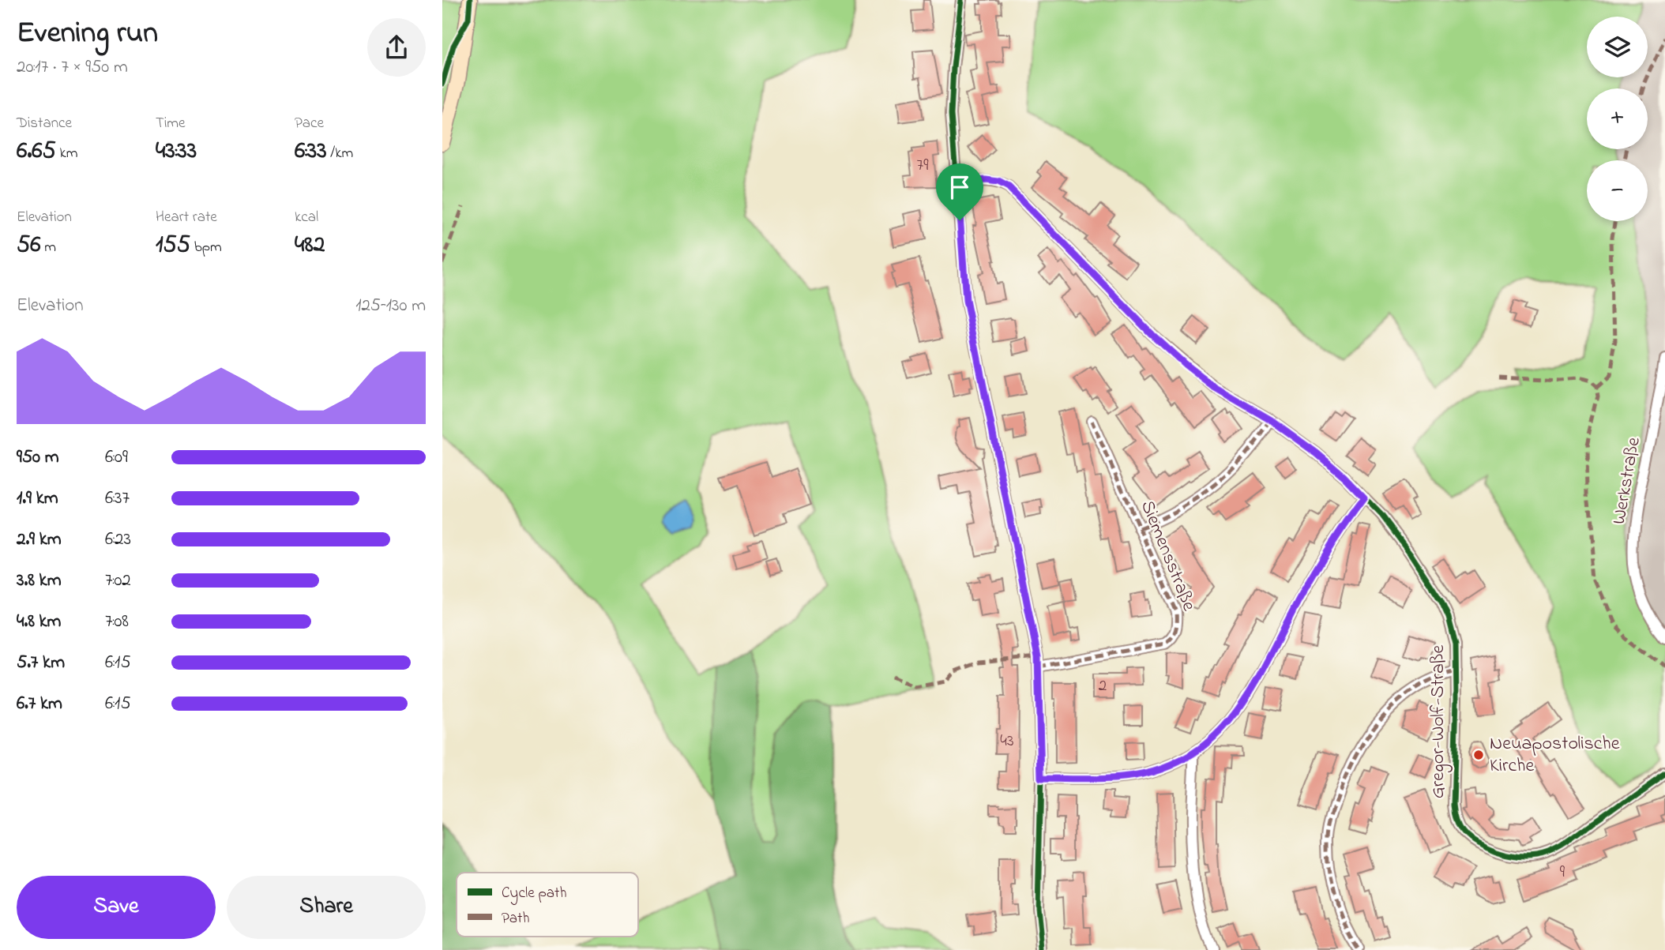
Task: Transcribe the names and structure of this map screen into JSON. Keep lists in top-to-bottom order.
{
  "streets": {
    "street": ["Werkstraße", "Siemensstraße", "Gregor-Wolf-Straße"]
  },
  "places": ["Neuapostolische Kirche"],
  "house_numbers": [
    "79",
    "2",
    "43",
    "9"
  ],
  "legend": ["Cycle path", "Path"],
  "page": {
    "heading": ["Evening run", "20:17 · 7 × 950 m"],
    "map_buttons": ["+", "−"],
    "stats": [
      ["Distance", "6.65 km"],
      ["Time", "43:33"],
      ["Pace", "6:33 /km"],
      ["Elevation", "56 m"],
      ["Heart rate", "155 bpm"],
      ["kcal", "482"]
    ],
    "chart": ["Elevation", "125–130 m"],
    "list": [
      {
        "name": "950 m",
        "note": "6:09"
      },
      {
        "name": "1.9 km",
        "note": "6:37"
      },
      {
        "name": "2.9 km",
        "note": "6:23"
      },
      {
        "name": "3.8 km",
        "note": "7:02"
      },
      {
        "name": "4.8 km",
        "note": "7:08"
      },
      {
        "name": "5.7 km",
        "note": "6:15"
      },
      {
        "name": "6.7 km",
        "note": "6:15"
      }
    ],
    "buttons": ["Save", "Share"]
  }
}
